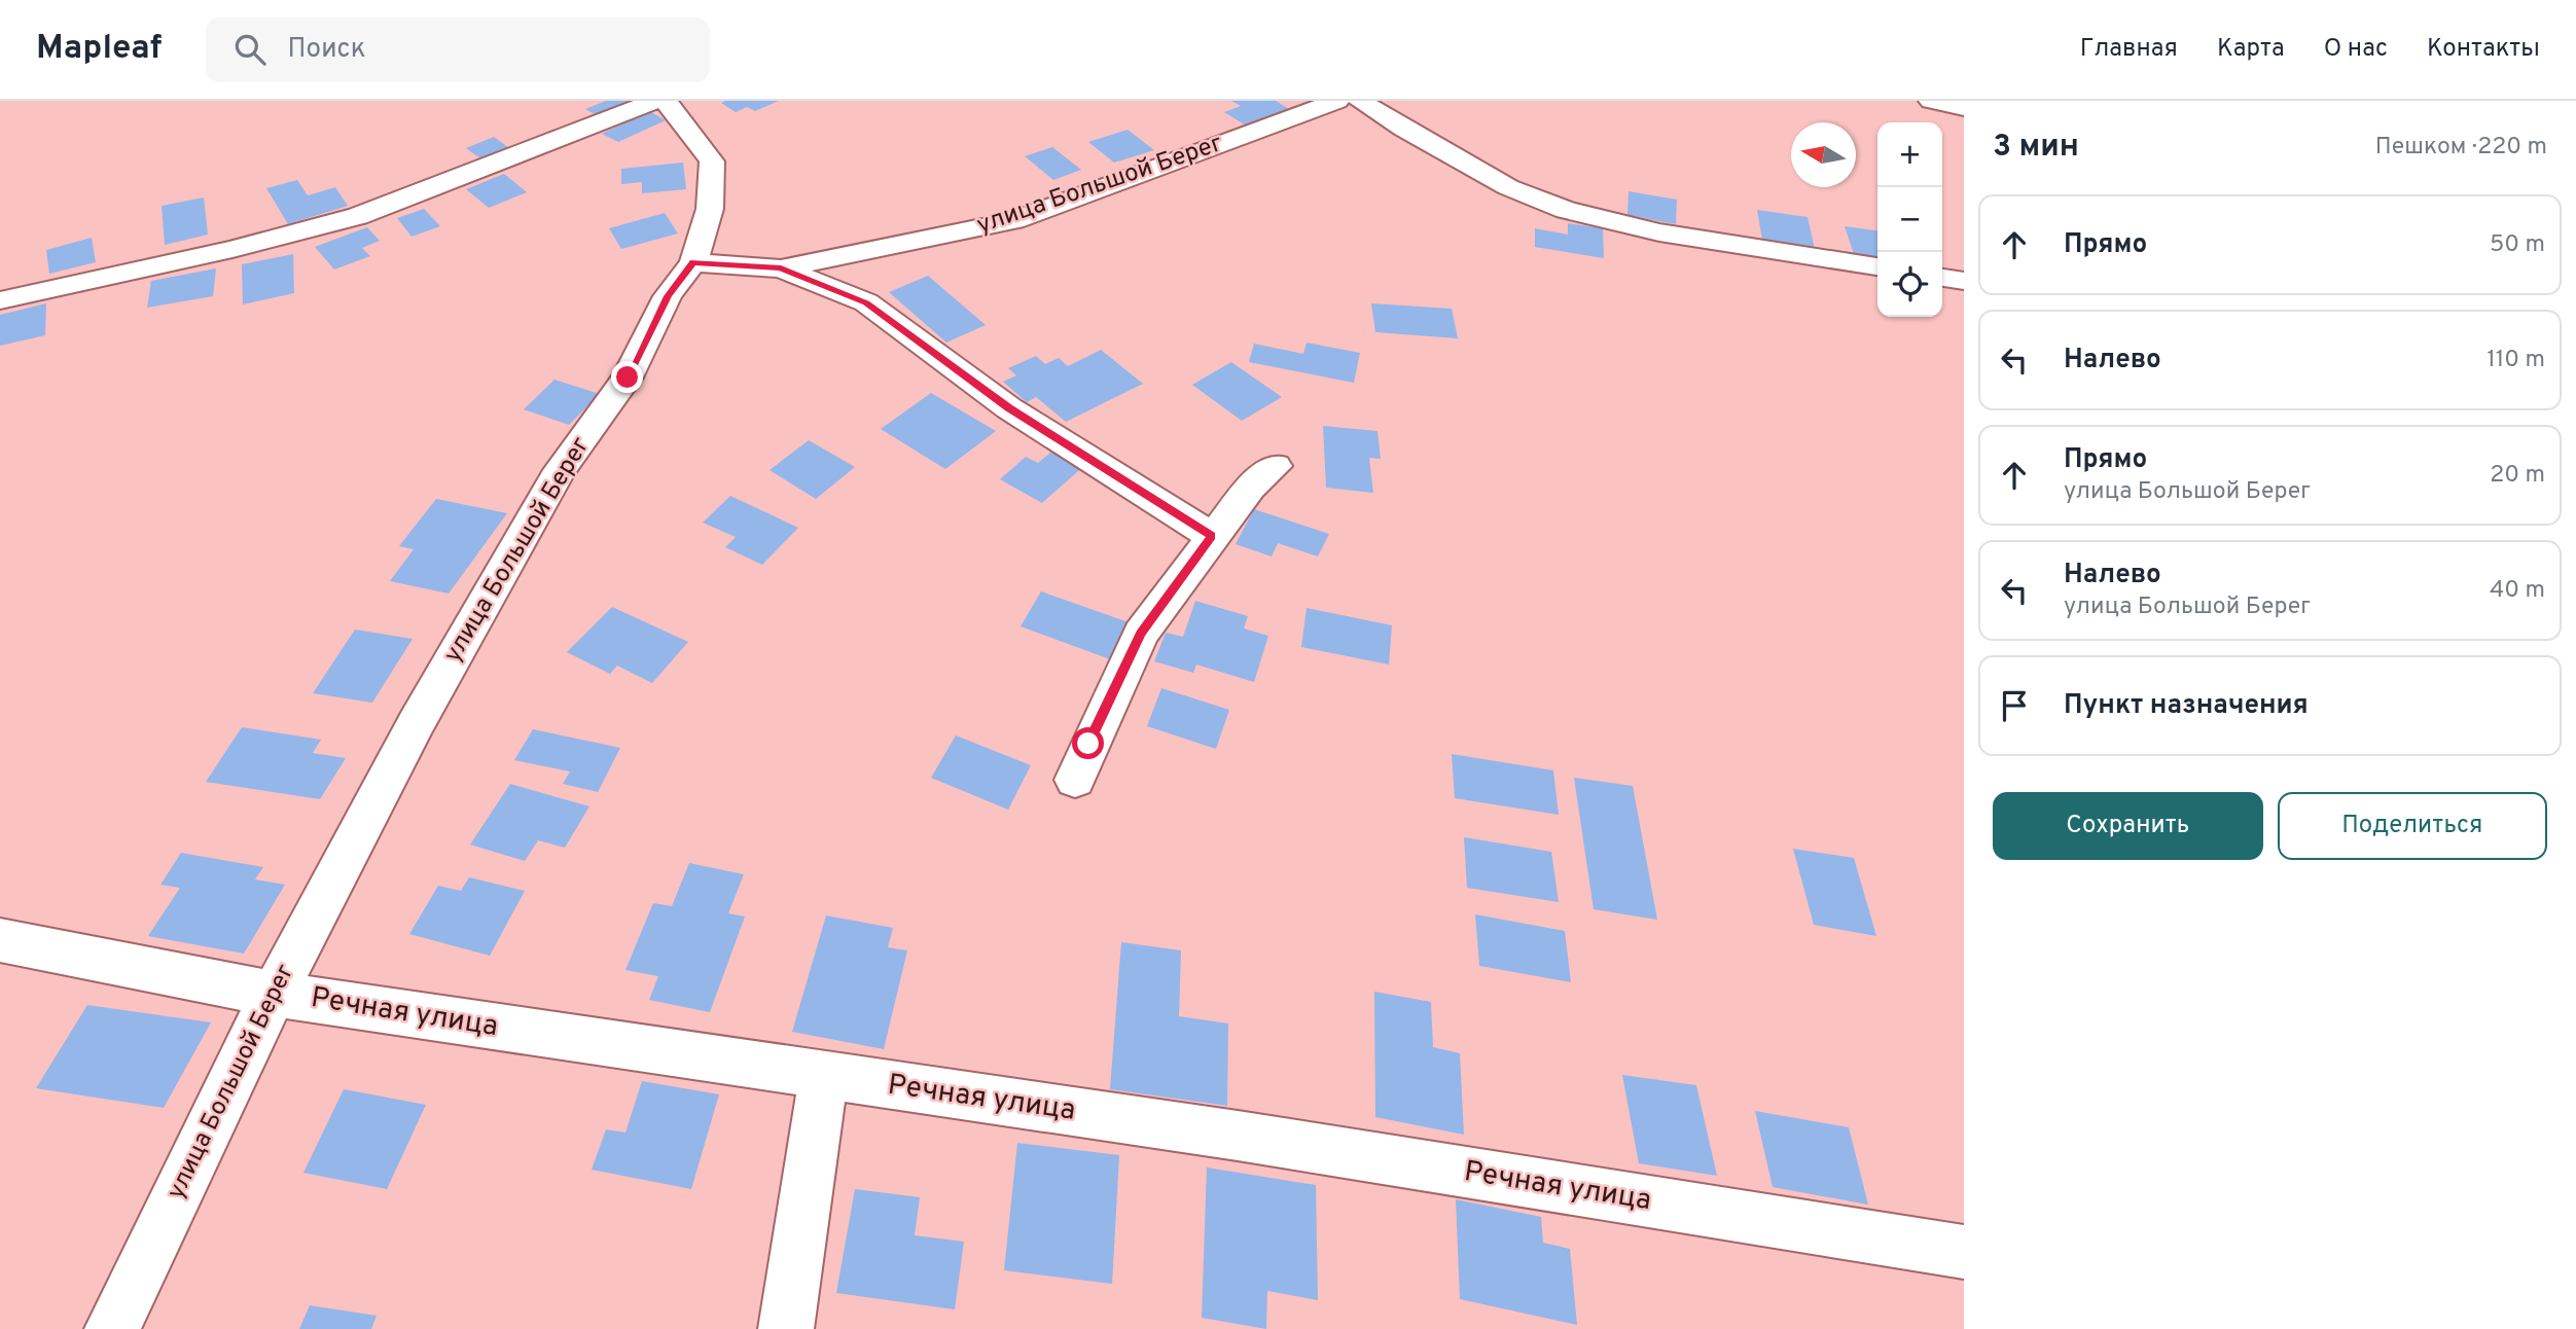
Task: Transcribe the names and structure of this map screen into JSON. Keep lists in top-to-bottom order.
{
  "streets": {
    "street": ["улица Большой Берег", "Речная улица"]
  },
  "crossings": [
    ["улица Большой Берег", "Речная улица"]
  ],
  "north": "left",
  "page": {
    "header": "Mapleaf",
    "search": "Поиск",
    "nav": [
      "Главная",
      "Карта",
      "О нас",
      "Контакты"
    ],
    "heading": ["3 мин", "Пешком · 220 m"],
    "map_buttons": ["+", "−"],
    "list": [
      ["Прямо", "50 m"],
      ["Налево", "110 m"],
      ["Прямо", "улица Большой Берег", "20 m"],
      ["Налево", "улица Большой Берег", "40 m"],
      "Пункт назначения"
    ],
    "buttons": ["Сохранить", "Поделиться"]
  }
}
